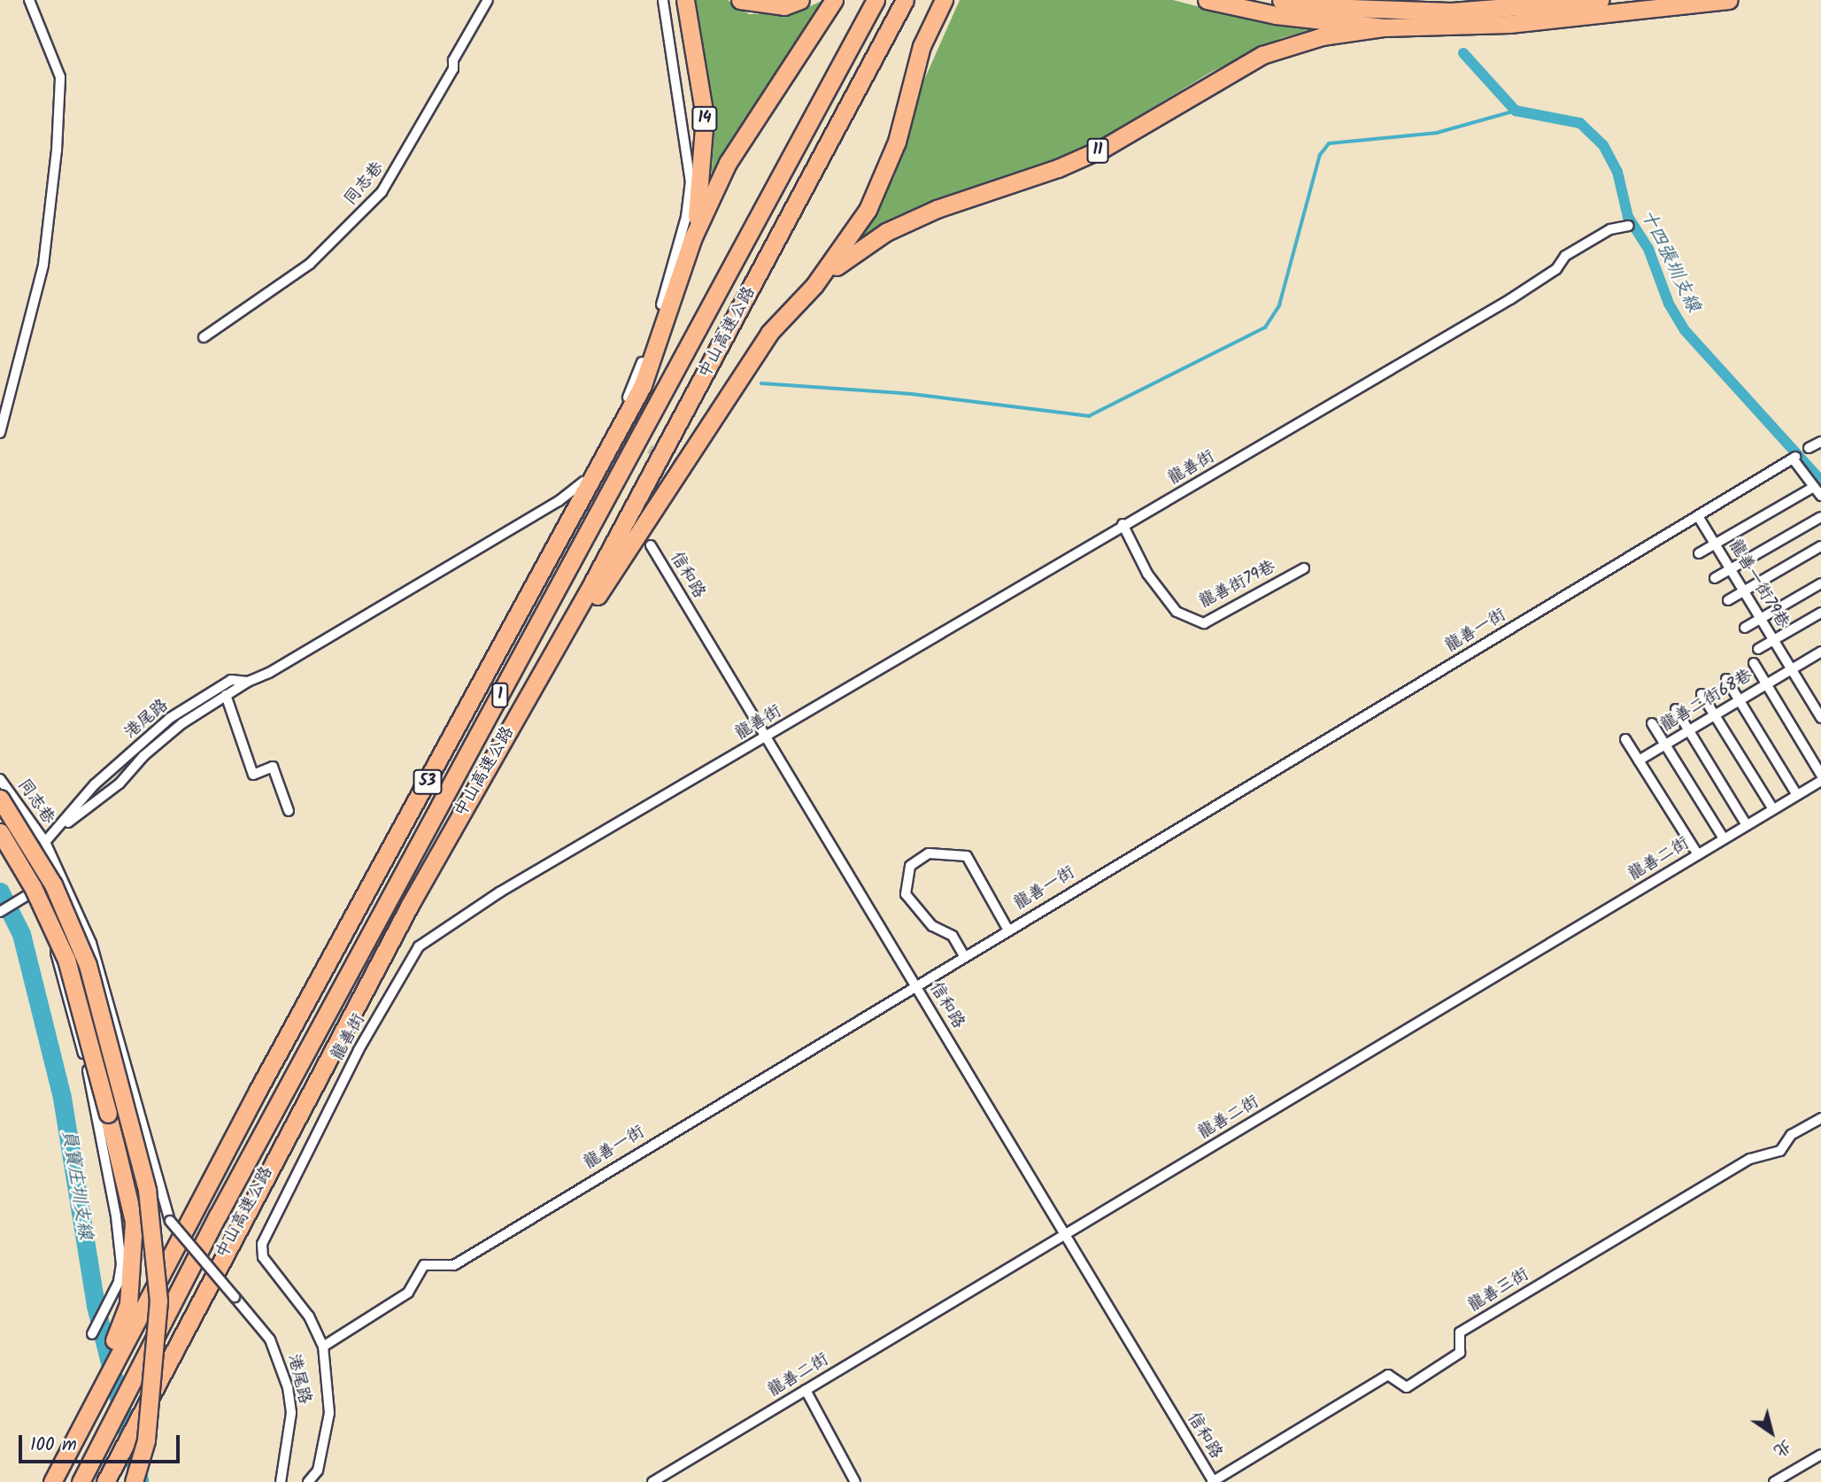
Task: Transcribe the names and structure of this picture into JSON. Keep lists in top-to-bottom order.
{
  "streets": {
    "highway": [
      "14",
      "11",
      "中山高速公路",
      "1",
      "53"
    ],
    "street": [
      "同志巷",
      "龍善街",
      "信和路",
      "龍善一街79巷",
      "龍善街79巷",
      "龍善一街",
      "龍善二街68巷",
      "港尾路",
      "龍善二街",
      "龍善三街"
    ]
  },
  "crossings": [
    ["14", "53"],
    ["同志巷", "港尾路"],
    ["龍善街", "信和路"],
    ["龍善街", "龍善街79巷"],
    ["龍善街", "龍善一街"],
    ["信和路", "龍善一街"],
    ["信和路", "龍善二街"],
    ["信和路", "龍善三街"],
    ["龍善一街79巷", "龍善一街"],
    ["龍善一街79巷", "龍善二街68巷"]
  ],
  "water": ["十四張圳支線", "員寶庄圳支線"],
  "scale_bar": "100 m",
  "north": "bottom right"
}
